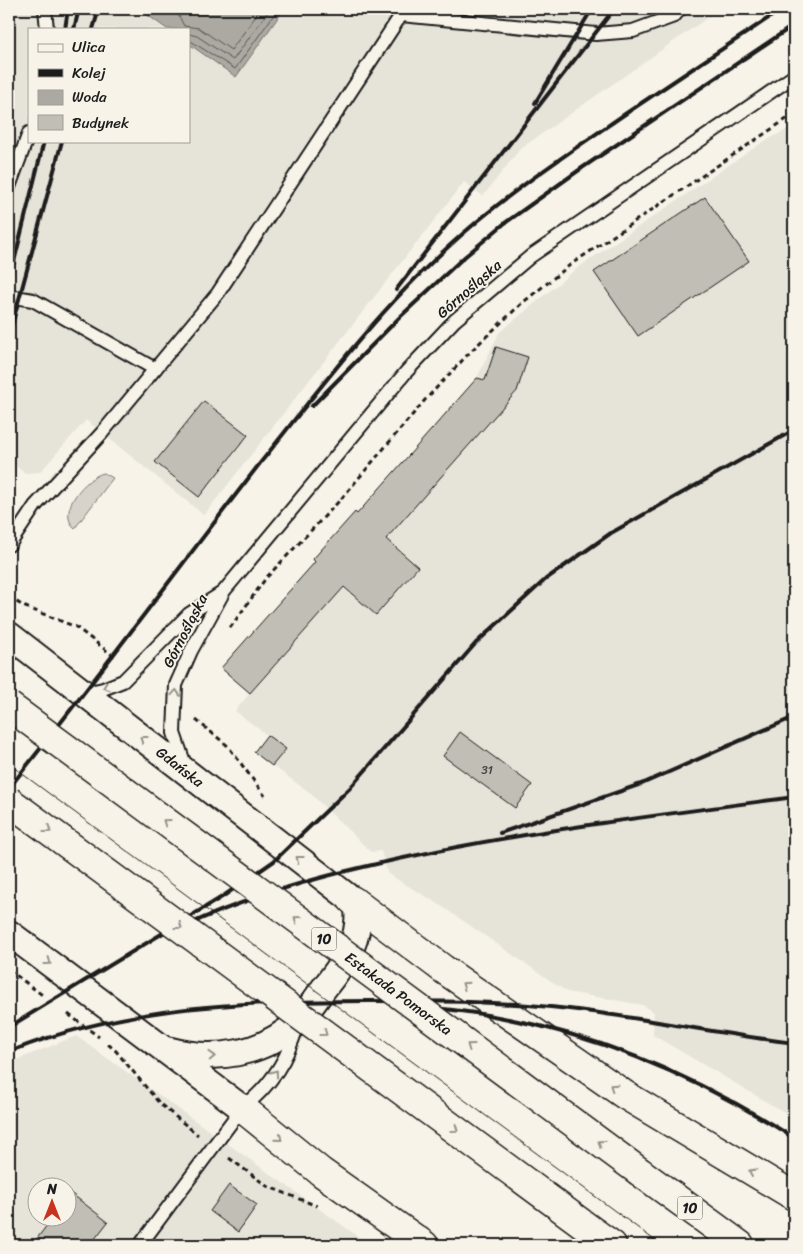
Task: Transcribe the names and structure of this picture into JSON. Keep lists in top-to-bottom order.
{
  "streets": {
    "main road": ["10", "Estakada Pomorska"],
    "street": ["Gdańska"],
    "lane": ["Górnośląska"]
  },
  "crossings": [
    ["Górnośląska", "Gdańska"]
  ],
  "one_way": ["Gdańska"],
  "house_numbers": ["31"],
  "legend": [
    "Ulica",
    "Kolej",
    "Woda",
    "Budynek"
  ],
  "north": "top"
}
